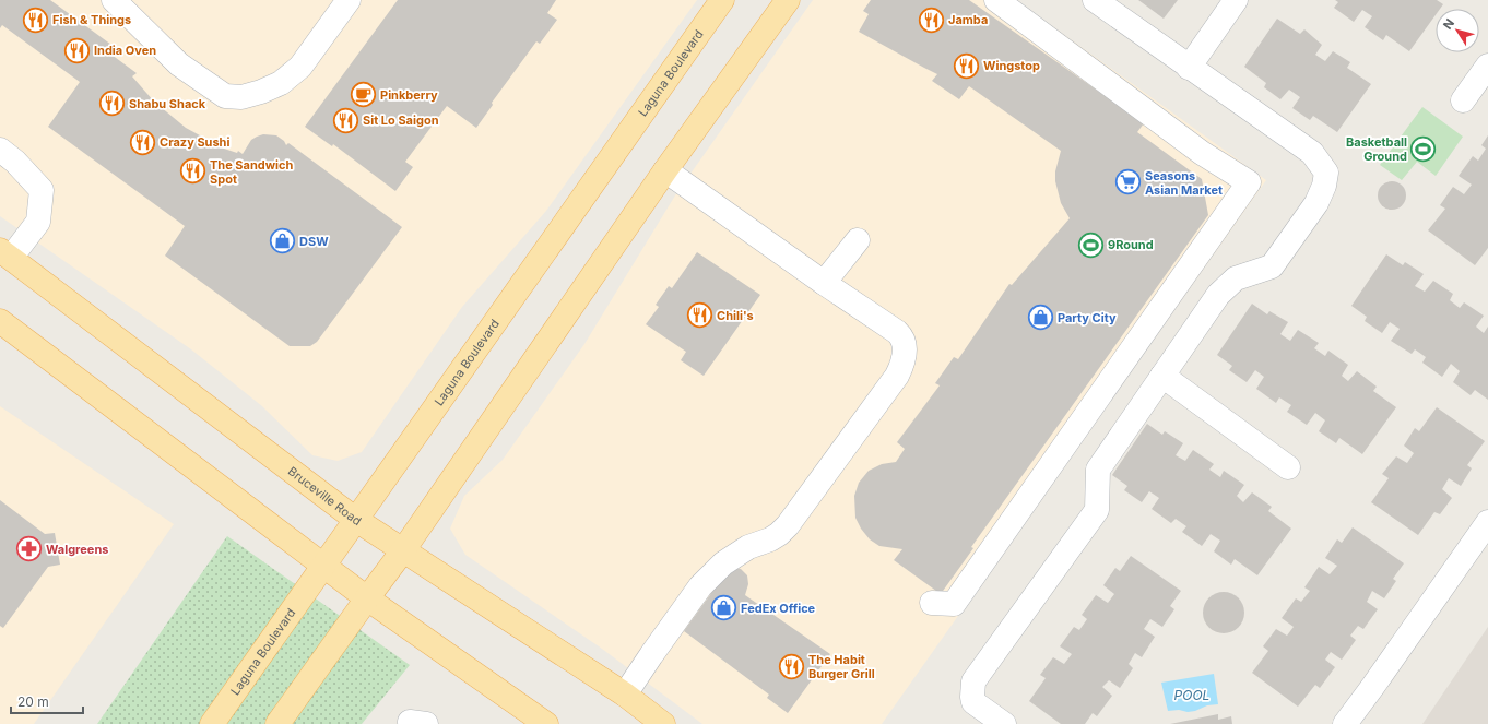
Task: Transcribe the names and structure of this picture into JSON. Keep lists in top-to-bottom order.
{
  "streets": {
    "main road": ["Laguna Boulevard", "Bruceville Road"]
  },
  "crossings": [
    ["Laguna Boulevard", "Bruceville Road"]
  ],
  "water": ["POOL"],
  "places": {
    "restaurant": [
      "Fish & Things",
      "Jamba",
      "India Oven",
      "Wingstop",
      "Shabu Shack",
      "Sit Lo Saigon",
      "Crazy Sushi",
      "The Sandwich Spot",
      "Chili's",
      "The Habit Burger Grill"
    ],
    "cafe": ["Pinkberry"],
    "sports": ["Basketball Ground", "9Round"],
    "supermarket": ["Seasons Asian Market"],
    "shop": ["DSW", "Party City", "FedEx Office"],
    "pharmacy": ["Walgreens"]
  },
  "scale_bar": "20 m",
  "north": "top left"
}
